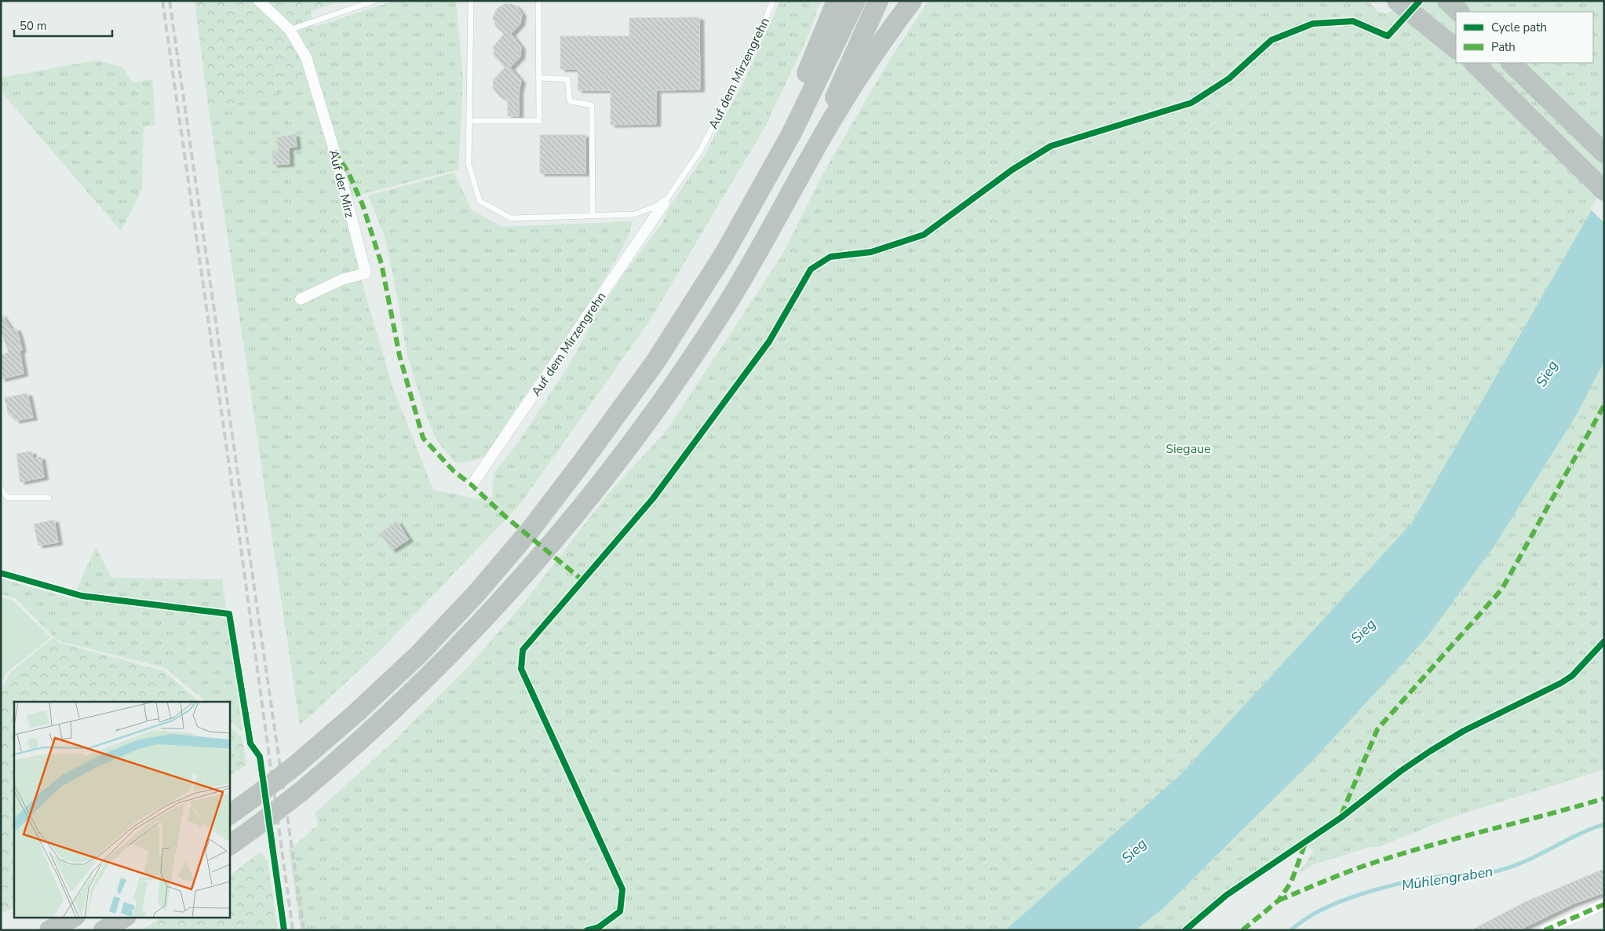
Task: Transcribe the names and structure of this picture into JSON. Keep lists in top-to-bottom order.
{
  "streets": {
    "street": ["Auf dem Mirzengrehn", "Auf der Mirz"]
  },
  "water": ["Sieg", "Mühlengraben"],
  "parks": ["Siegaue"],
  "legend": ["Cycle path", "Path"],
  "scale_bar": "50 m"
}
